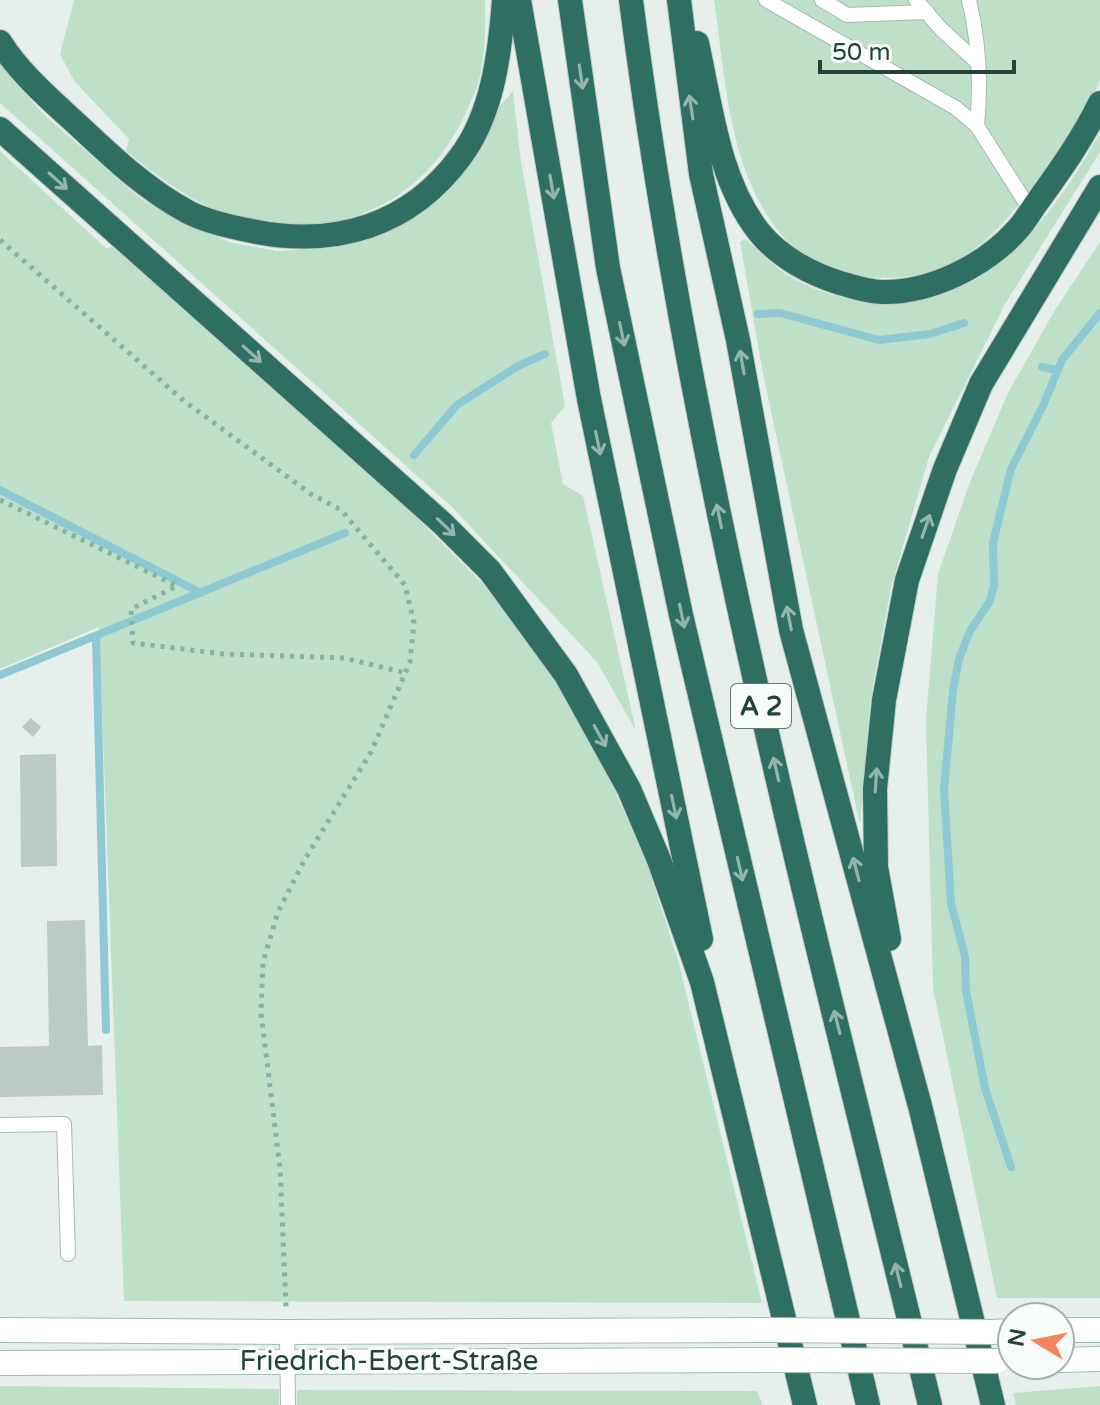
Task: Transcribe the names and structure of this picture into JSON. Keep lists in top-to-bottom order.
{
  "streets": {
    "highway": ["A 2"],
    "main road": ["Friedrich-Ebert-Straße"]
  },
  "scale_bar": "50 m",
  "north": "left"
}
